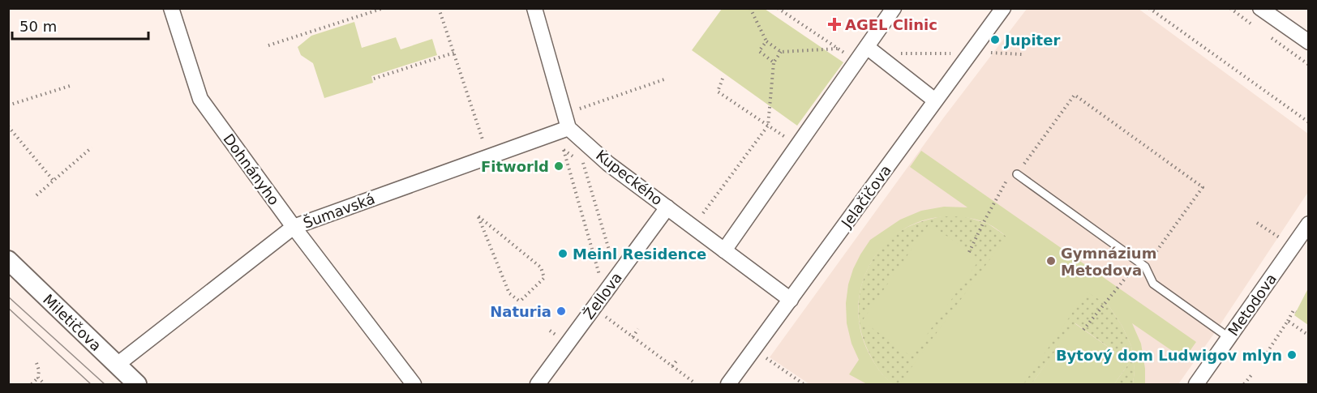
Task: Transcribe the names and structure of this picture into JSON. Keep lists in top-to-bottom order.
{
  "streets": {
    "street": [
      "Dohnányho",
      "Kupeckého",
      "Jelačičova",
      "Šumavská",
      "Žellova",
      "Metodova",
      "Miletičova"
    ]
  },
  "crossings": [
    ["Dohnányho", "Šumavská"],
    ["Kupeckého", "Jelačičova"],
    ["Kupeckého", "Šumavská"],
    ["Kupeckého", "Žellova"],
    ["Šumavská", "Miletičova"]
  ],
  "places": {
    "health": ["AGEL Clinic"],
    "other": [
      "Jupiter",
      "Fitworld",
      "Meinl Residence",
      "Gymnázium Metodova",
      "Naturia",
      "Bytový dom Ludwigov mlyn"
    ]
  },
  "scale_bar": "50 m"
}
